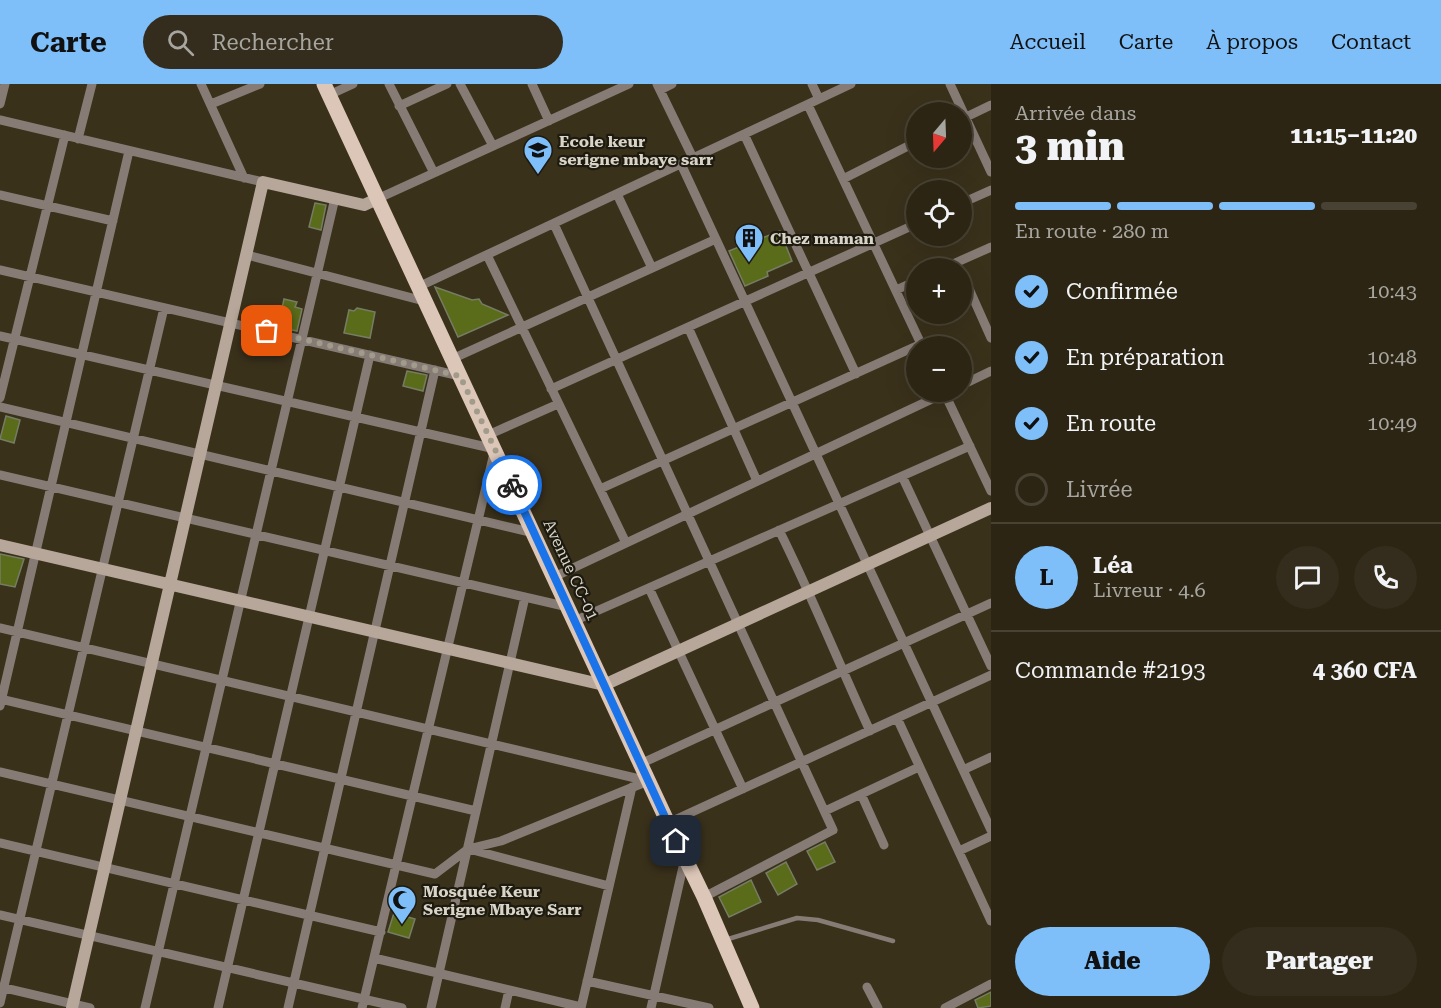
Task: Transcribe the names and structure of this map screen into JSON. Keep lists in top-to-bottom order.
{
  "streets": {
    "main road": ["Avenue CC-01"]
  },
  "places": {
    "school or university": ["Ecole keur serigne mbaye sarr"],
    "building": ["Chez maman"],
    "mosque": ["Mosquée Keur Serigne Mbaye Sarr"]
  },
  "north": "bottom",
  "page": {
    "header": "Carte",
    "search": "Rechercher",
    "nav": [
      "Accueil",
      "Carte",
      "À propos",
      "Contact"
    ],
    "heading": ["3 min", "Arrivée dans", "11:15–11:20"],
    "panel": [
      "Léa",
      "Livreur · 4.6",
      "Commande #2193",
      "4 360 CFA"
    ],
    "map_buttons": ["+", "−"],
    "bar": "En route · 280 m",
    "list": [
      ["Confirmée", "10:43"],
      ["En préparation", "10:48"],
      ["En route", "10:49"],
      "Livrée"
    ],
    "round": "L",
    "buttons": ["Aide", "Partager"]
  }
}
